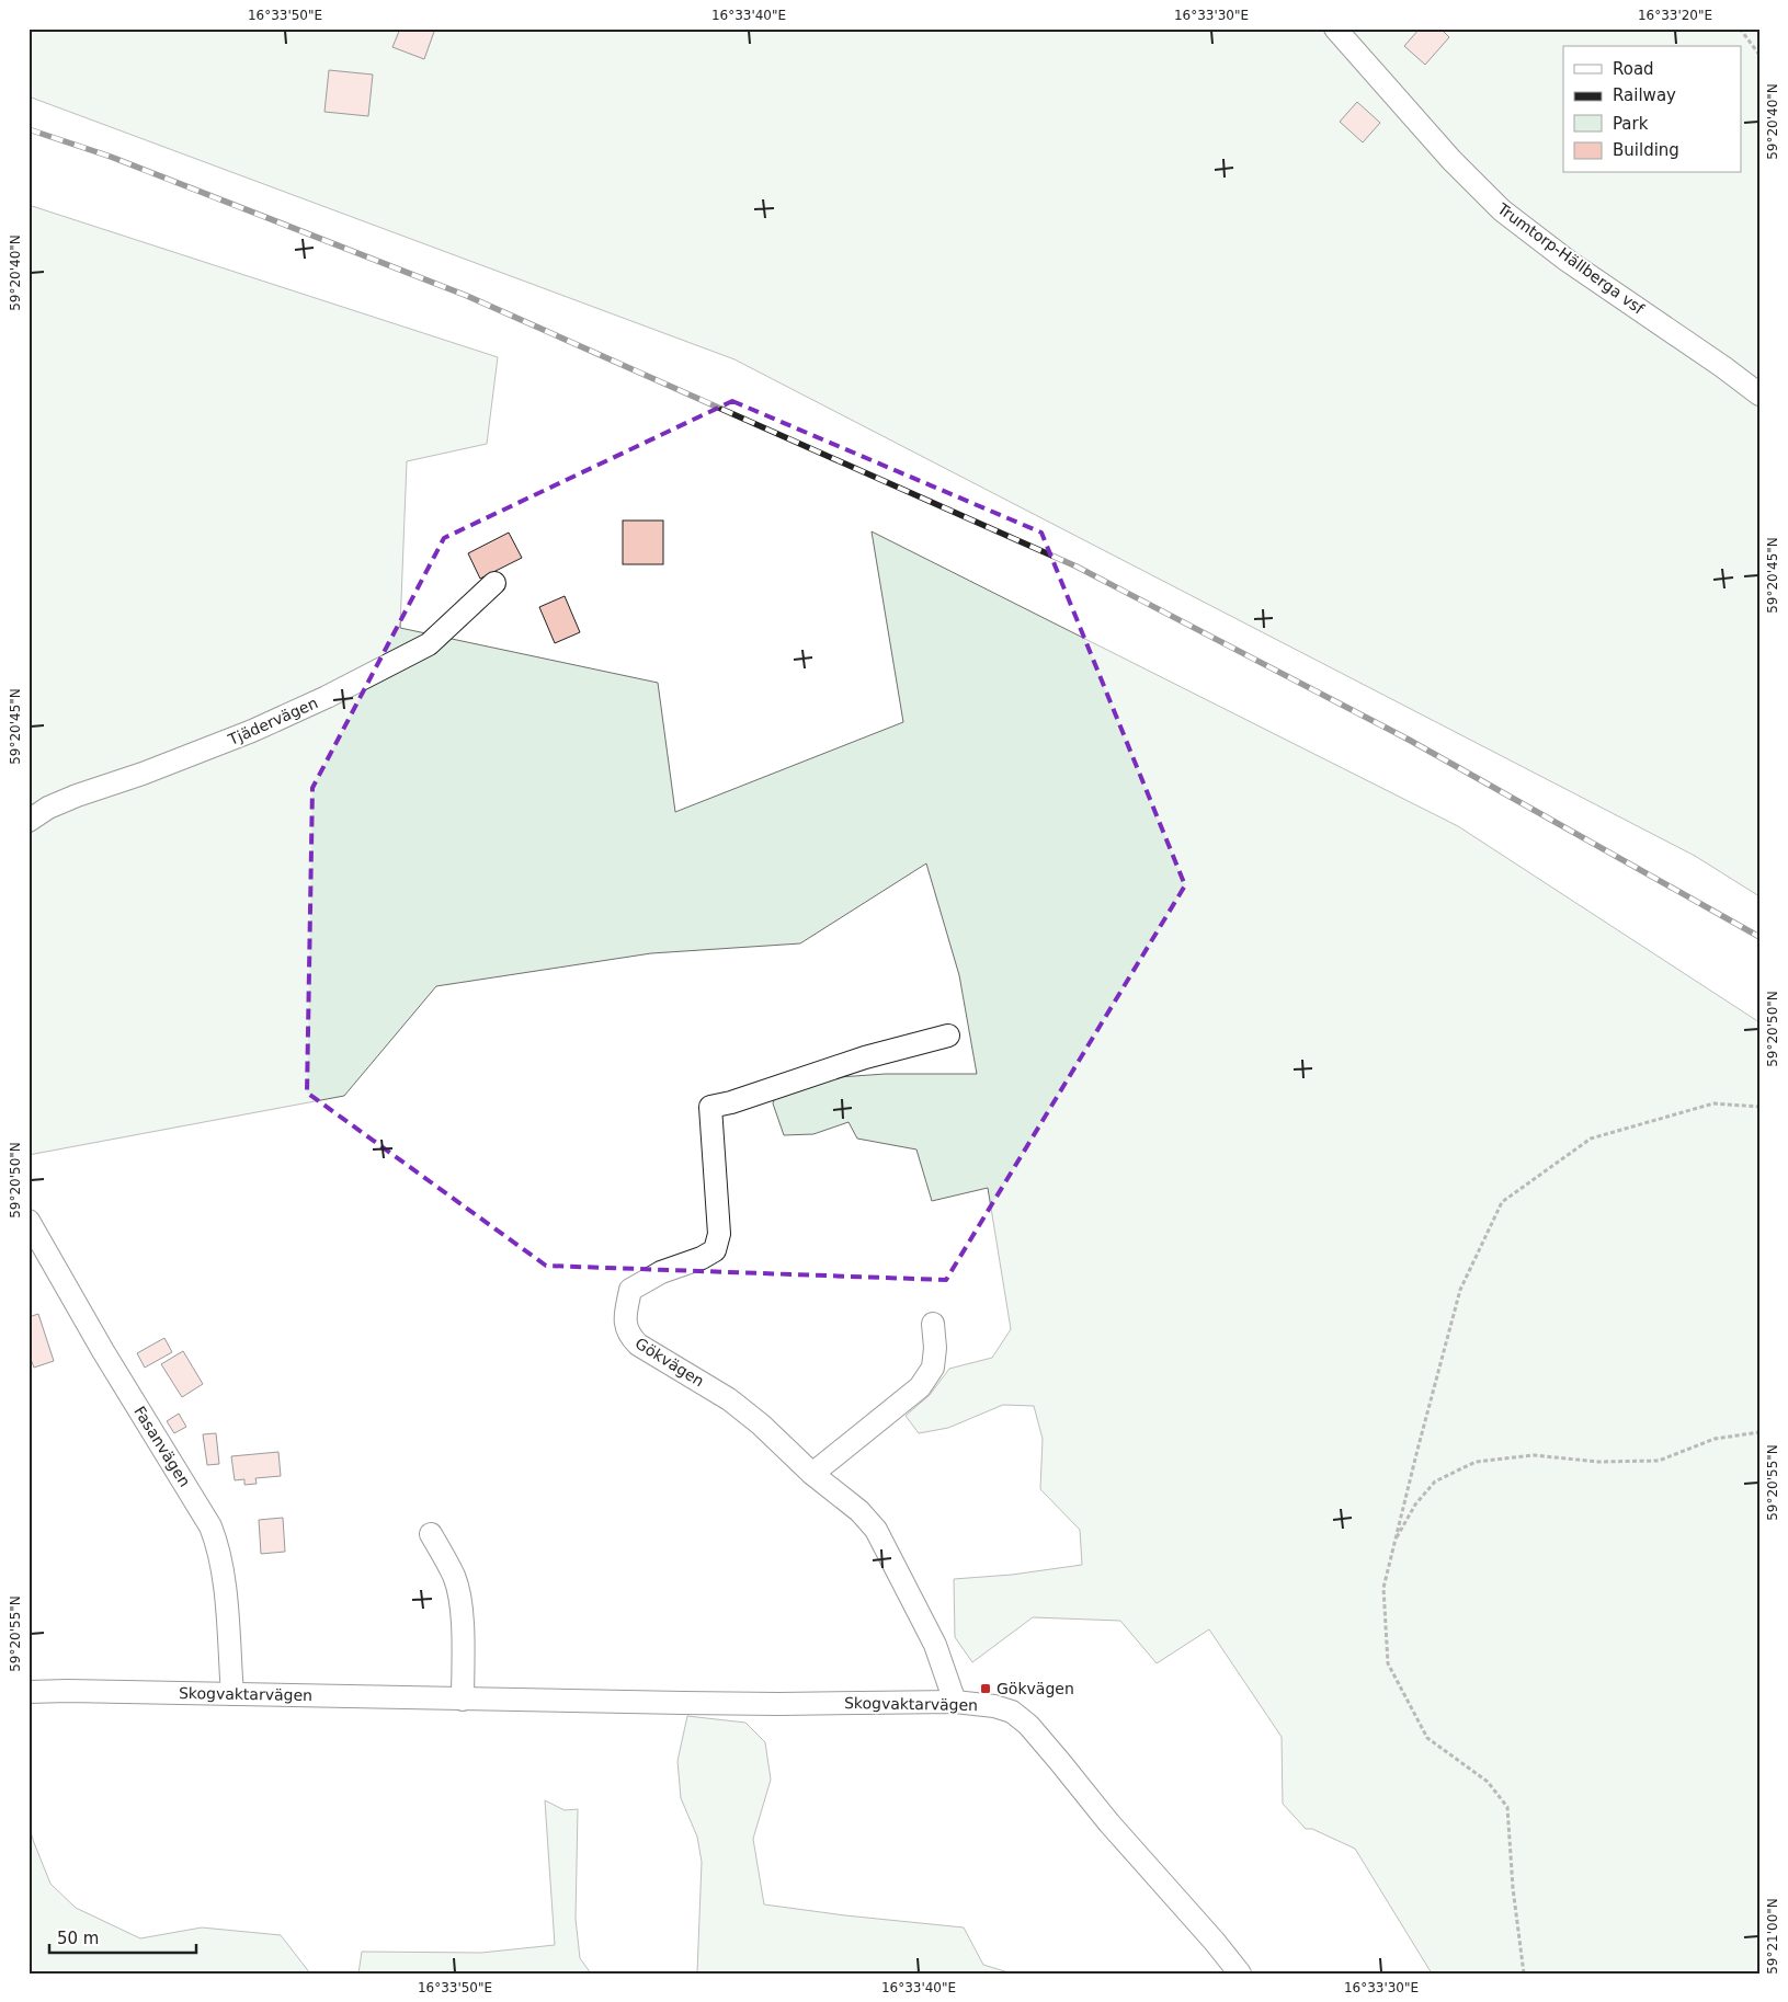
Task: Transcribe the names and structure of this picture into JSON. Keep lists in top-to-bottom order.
{
  "streets": {
    "street": [
      "Trumtorp-Hällberga vsf",
      "Tjädervägen",
      "Gökvägen",
      "Fasanvägen",
      "Skogvaktarvägen"
    ]
  },
  "crossings": [
    ["Gökvägen", "Skogvaktarvägen"],
    ["Fasanvägen", "Skogvaktarvägen"]
  ],
  "places": {
    "transit": ["Gökvägen"]
  },
  "legend": [
    "Road",
    "Railway",
    "Park",
    "Building"
  ],
  "scale_bar": "50 m",
  "coordinates": [
    "16°33'50\"E",
    "16°33'40\"E",
    "16°33'30\"E",
    "16°33'20\"E",
    "59°20'40\"N",
    "59°20'45\"N",
    "59°20'50\"N",
    "59°20'55\"N",
    "59°21'00\"N"
  ]
}
